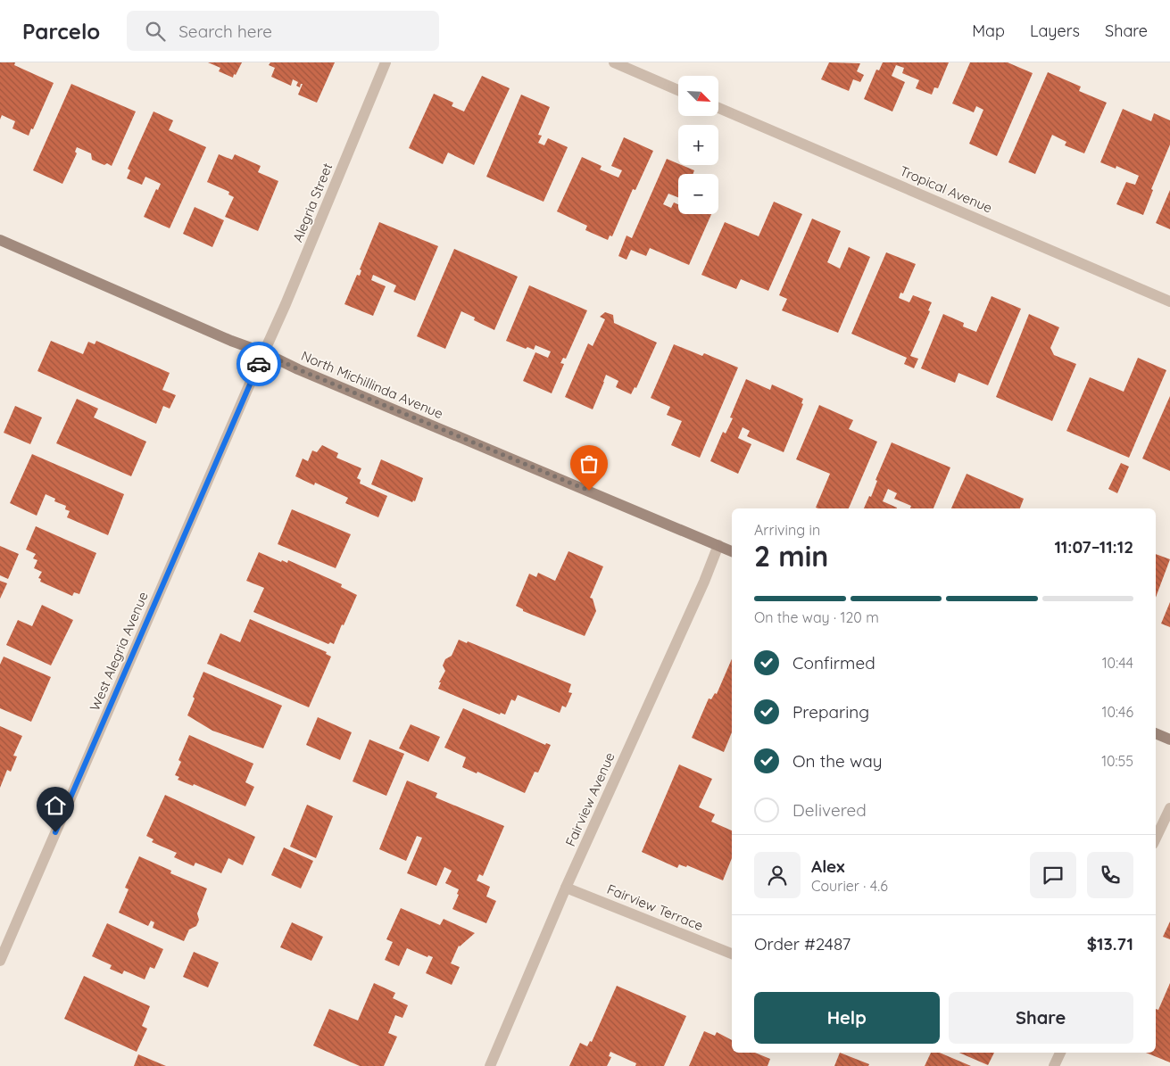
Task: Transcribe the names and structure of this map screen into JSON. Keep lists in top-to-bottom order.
{
  "streets": {
    "street": [
      "Tropical Avenue",
      "Alegria Street",
      "North Michillinda Avenue",
      "West Alegria Avenue",
      "Fairview Avenue",
      "Fairview Terrace"
    ]
  },
  "crossings": [
    ["Alegria Street", "North Michillinda Avenue"],
    ["Alegria Street", "West Alegria Avenue"],
    ["North Michillinda Avenue", "West Alegria Avenue"],
    ["North Michillinda Avenue", "Fairview Avenue"],
    ["Fairview Avenue", "Fairview Terrace"]
  ],
  "north": "bottom right",
  "page": {
    "header": "Parcelo",
    "search": "Search here",
    "nav": ["Map", "Layers", "Share"],
    "map_buttons": ["+", "−"],
    "heading": ["2 min", "Arriving in", "11:07–11:12"],
    "panel": [
      "Alex",
      "Courier · 4.6",
      "Order #2487",
      "$13.71"
    ],
    "bar": "On the way · 120 m",
    "list": [
      ["Confirmed", "10:44"],
      ["Preparing", "10:46"],
      ["On the way", "10:55"],
      "Delivered"
    ],
    "buttons": ["Help", "Share"]
  }
}
